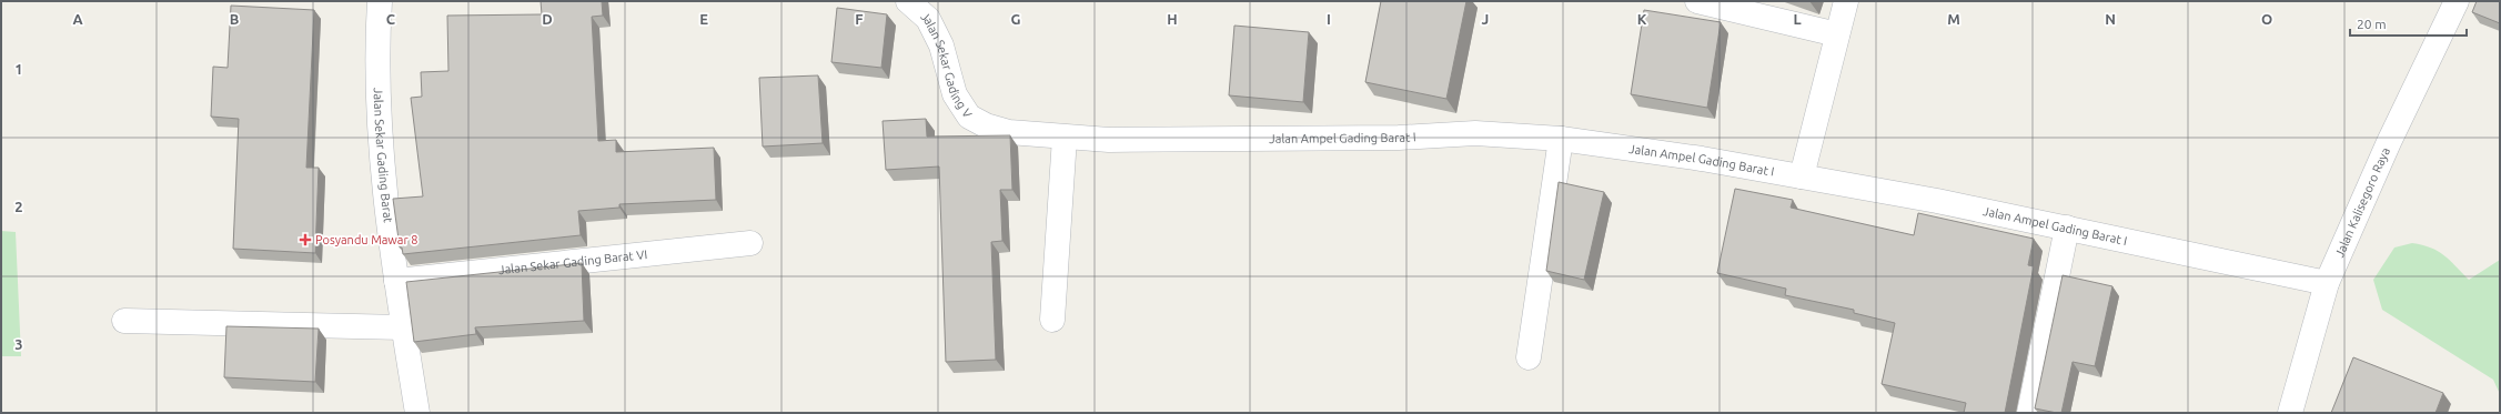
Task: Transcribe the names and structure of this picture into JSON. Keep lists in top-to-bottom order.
{
  "streets": {
    "street": [
      "Jalan Sekar Gading V",
      "Jalan Ampel Gading Barat I",
      "Jalan Sekar Gading Barat",
      "Jalan Kalisegoro Raya",
      "Jalan Sekar Gading Barat VI"
    ]
  },
  "crossings": [
    ["Jalan Sekar Gading V", "Jalan Ampel Gading Barat I"],
    ["Jalan Ampel Gading Barat I", "Jalan Kalisegoro Raya"],
    ["Jalan Sekar Gading Barat", "Jalan Sekar Gading Barat VI"]
  ],
  "places": {
    "health": ["Posyandu Mawar 8"]
  },
  "scale_bar": "20 m",
  "grid": {
    "columns": [
      "A",
      "B",
      "C",
      "D",
      "E",
      "F",
      "G",
      "H",
      "I",
      "J",
      "K",
      "L",
      "M",
      "N",
      "O"
    ],
    "rows": ["1", "2", "3"]
  }
}
